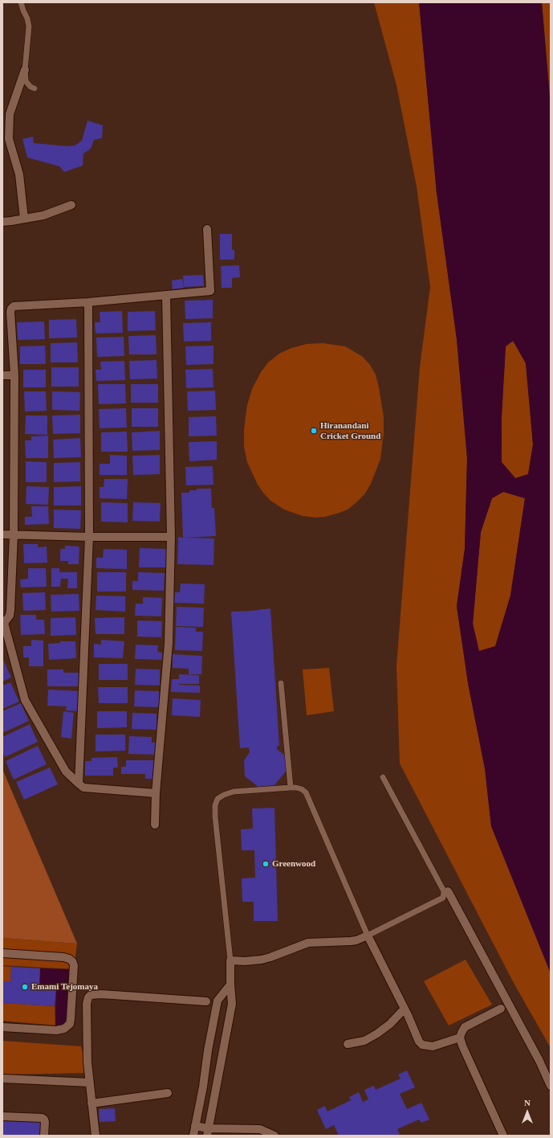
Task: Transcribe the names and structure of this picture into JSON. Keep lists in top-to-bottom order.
{
  "places": ["Hiranandani Cricket Ground", "Greenwood", "Emami Tejomaya"],
  "north": "top"
}
